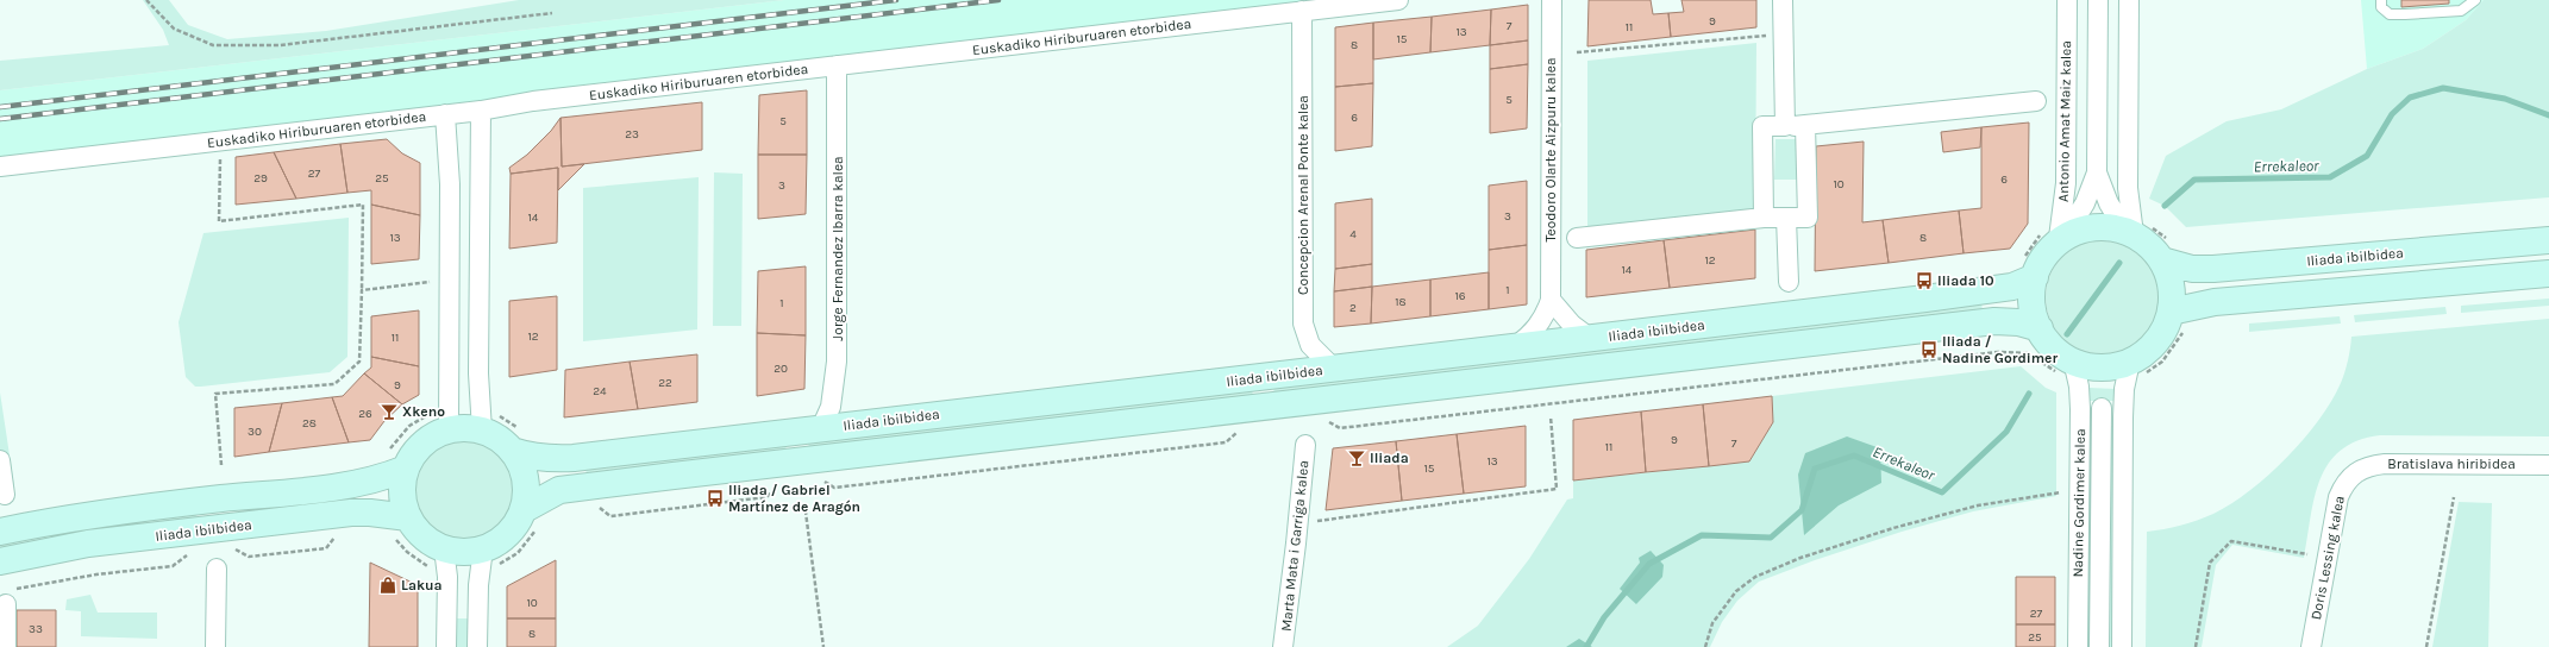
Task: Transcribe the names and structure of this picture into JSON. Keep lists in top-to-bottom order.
{
  "streets": {
    "street": [
      "Euskadiko Hiriburuaren etorbidea",
      "Antonio Amat Maiz kalea",
      "Teodoro Olarte Aizpuru kalea",
      "Concepcion Arenal Ponte kalea",
      "Jorge Fernandez Ibarra kalea",
      "Iliada ibilbidea",
      "Bratislava hiribidea",
      "Nadine Gordimer kalea",
      "Marta Mata i Garriga kalea",
      "Doris Lessing kalea"
    ]
  },
  "crossings": [
    ["Euskadiko Hiriburuaren etorbidea", "Concepcion Arenal Ponte kalea"],
    ["Euskadiko Hiriburuaren etorbidea", "Jorge Fernandez Ibarra kalea"],
    ["Antonio Amat Maiz kalea", "Iliada ibilbidea"],
    ["Antonio Amat Maiz kalea", "Nadine Gordimer kalea"],
    ["Teodoro Olarte Aizpuru kalea", "Iliada ibilbidea"],
    ["Concepcion Arenal Ponte kalea", "Iliada ibilbidea"],
    ["Jorge Fernandez Ibarra kalea", "Iliada ibilbidea"],
    ["Iliada ibilbidea", "Nadine Gordimer kalea"],
    ["Bratislava hiribidea", "Doris Lessing kalea"]
  ],
  "water": ["Errekaleor"],
  "places": {
    "bus stop": ["Iliada 10", "Iliada / Nadine Gordimer", "Iliada / Gabriel Martínez de Aragón"],
    "bar": ["Xkeno", "Iliada"],
    "shop": ["Lakua"]
  },
  "house_numbers": [
    "9",
    "7",
    "11",
    "13",
    "15",
    "8",
    "5",
    "6",
    "5",
    "23",
    "27",
    "29",
    "25",
    "6",
    "10",
    "3",
    "3",
    "14",
    "4",
    "13",
    "8",
    "12",
    "14",
    "1",
    "16",
    "18",
    "1",
    "2",
    "12",
    "11",
    "20",
    "22",
    "9",
    "24",
    "26",
    "28",
    "30",
    "9",
    "7",
    "11",
    "13",
    "15",
    "10",
    "27",
    "33",
    "8",
    "25"
  ]
}
